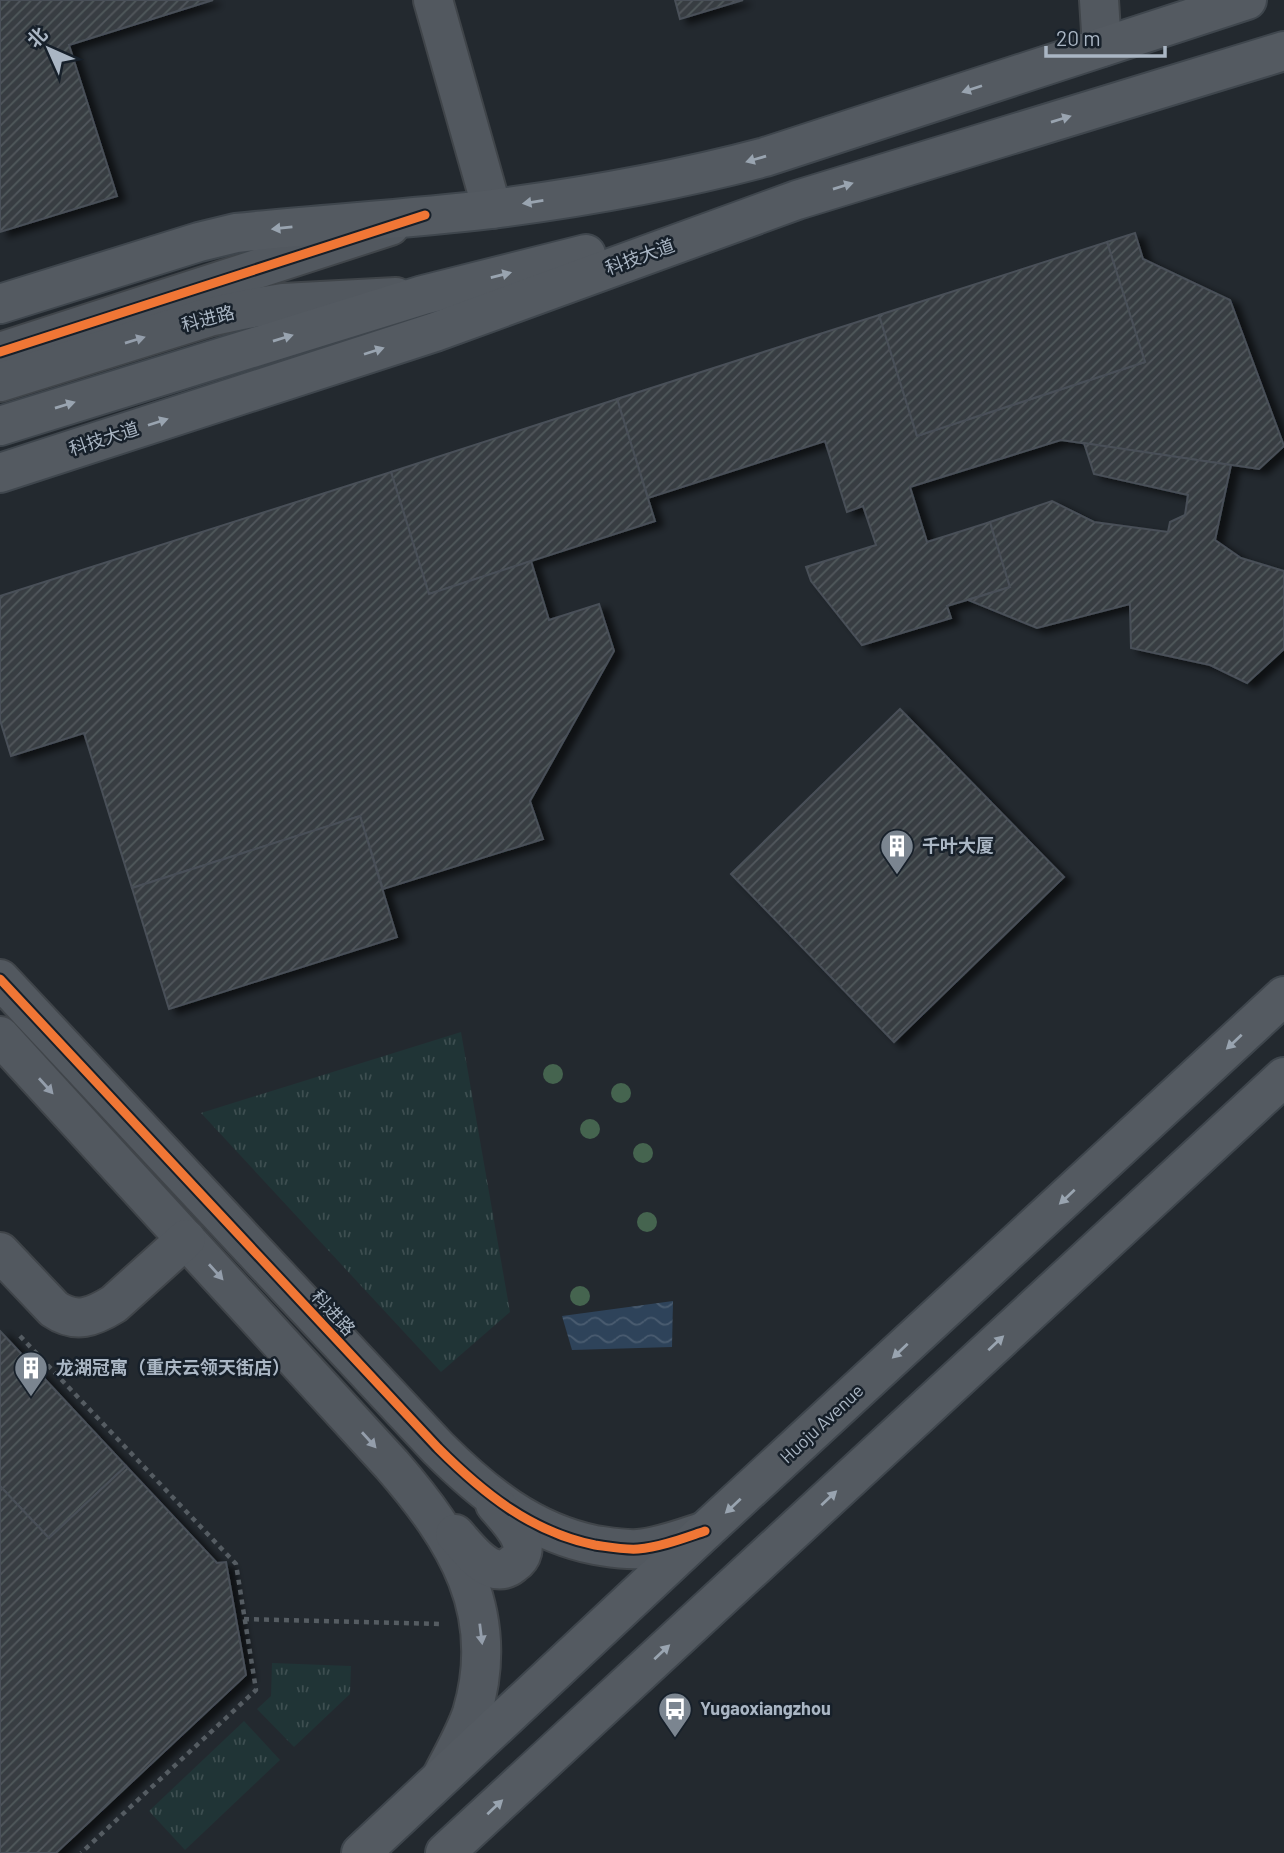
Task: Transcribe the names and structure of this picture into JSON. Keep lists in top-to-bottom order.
{
  "streets": {
    "main road": ["科技大道", "Huoju Avenue"],
    "street": ["科进路"]
  },
  "crossings": [
    ["科进路", "Huoju Avenue"]
  ],
  "places": {
    "building": ["千叶大厦", "龙湖冠寓（重庆云领天街店）"],
    "bus stop": ["Yugaoxiangzhou"]
  },
  "scale_bar": "20 m",
  "north": "top left"
}
